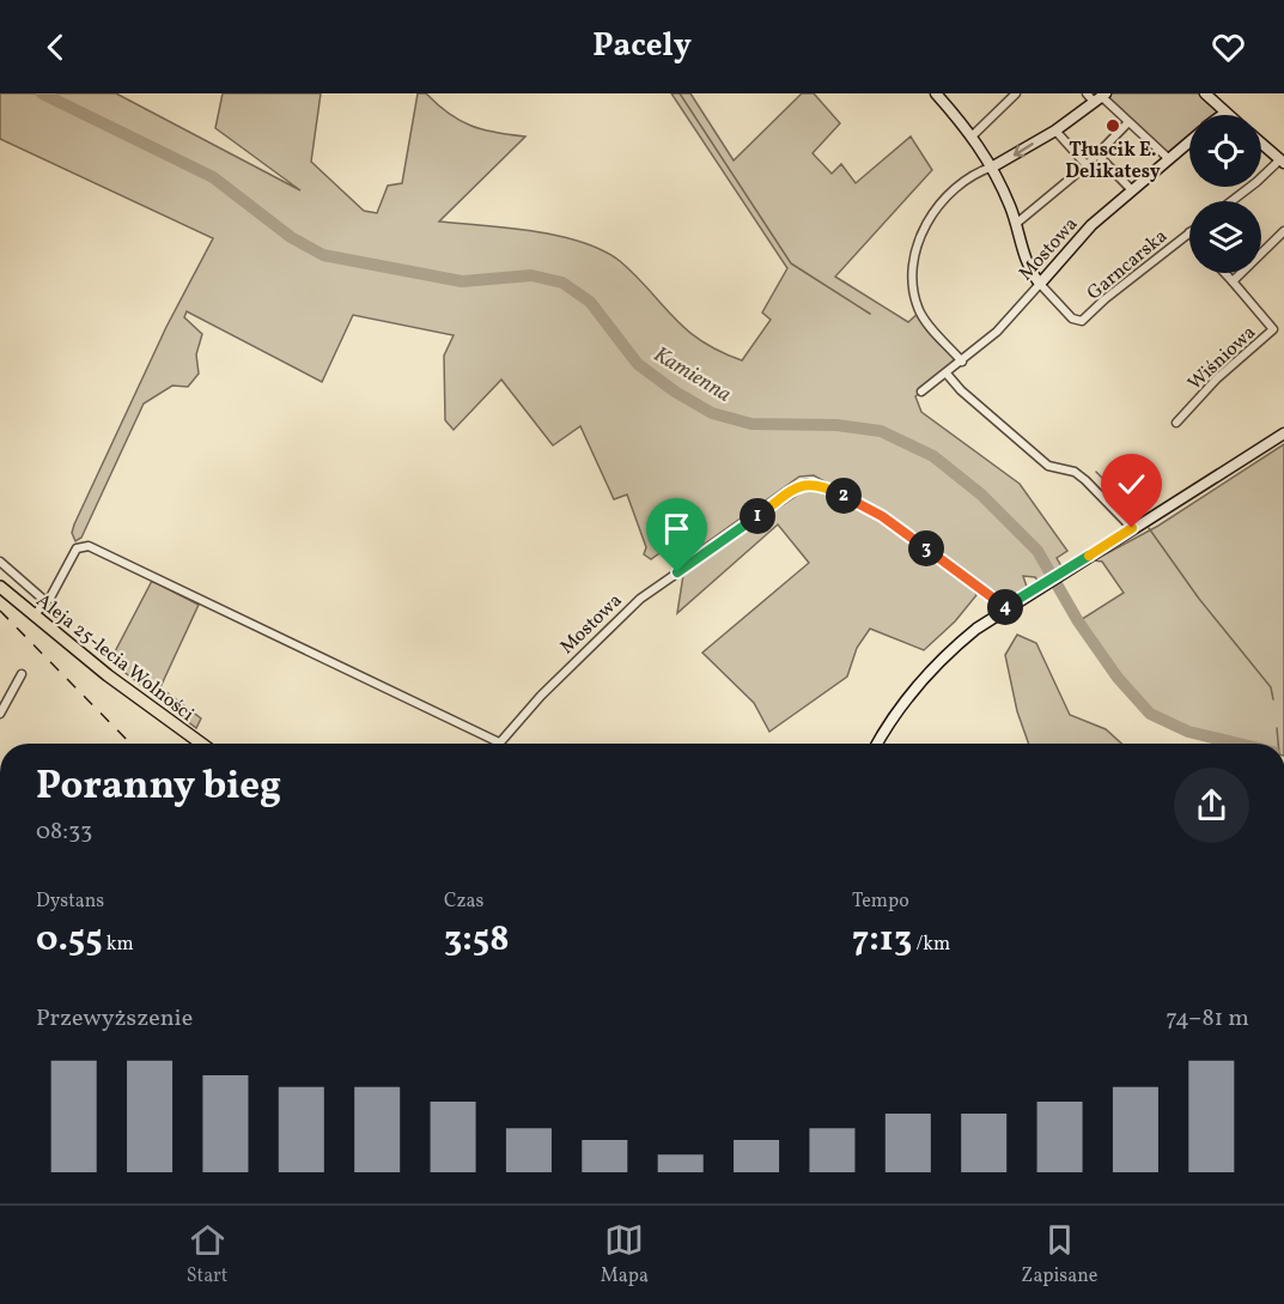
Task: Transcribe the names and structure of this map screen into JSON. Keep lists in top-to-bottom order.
{
  "streets": {
    "main road": ["Aleja 25-lecia Wolności"],
    "street": ["Mostowa", "Garncarska", "Wiśniowa"]
  },
  "crossings": [
    ["Mostowa", "Garncarska"]
  ],
  "water": ["Kamienna"],
  "places": ["Tłuscik E. Delikatesy"],
  "page": {
    "header": "Pacely",
    "pins": [
      "2",
      "1",
      "3",
      "4"
    ],
    "heading": ["Poranny bieg", "08:33"],
    "stats": [
      ["Dystans", "0.55 km"],
      ["Czas", "3:58"],
      ["Tempo", "7:13 /km"]
    ],
    "chart": ["Przewyższenie", "74–81 m"],
    "tabs": ["Start", "Mapa", "Zapisane"]
  }
}
